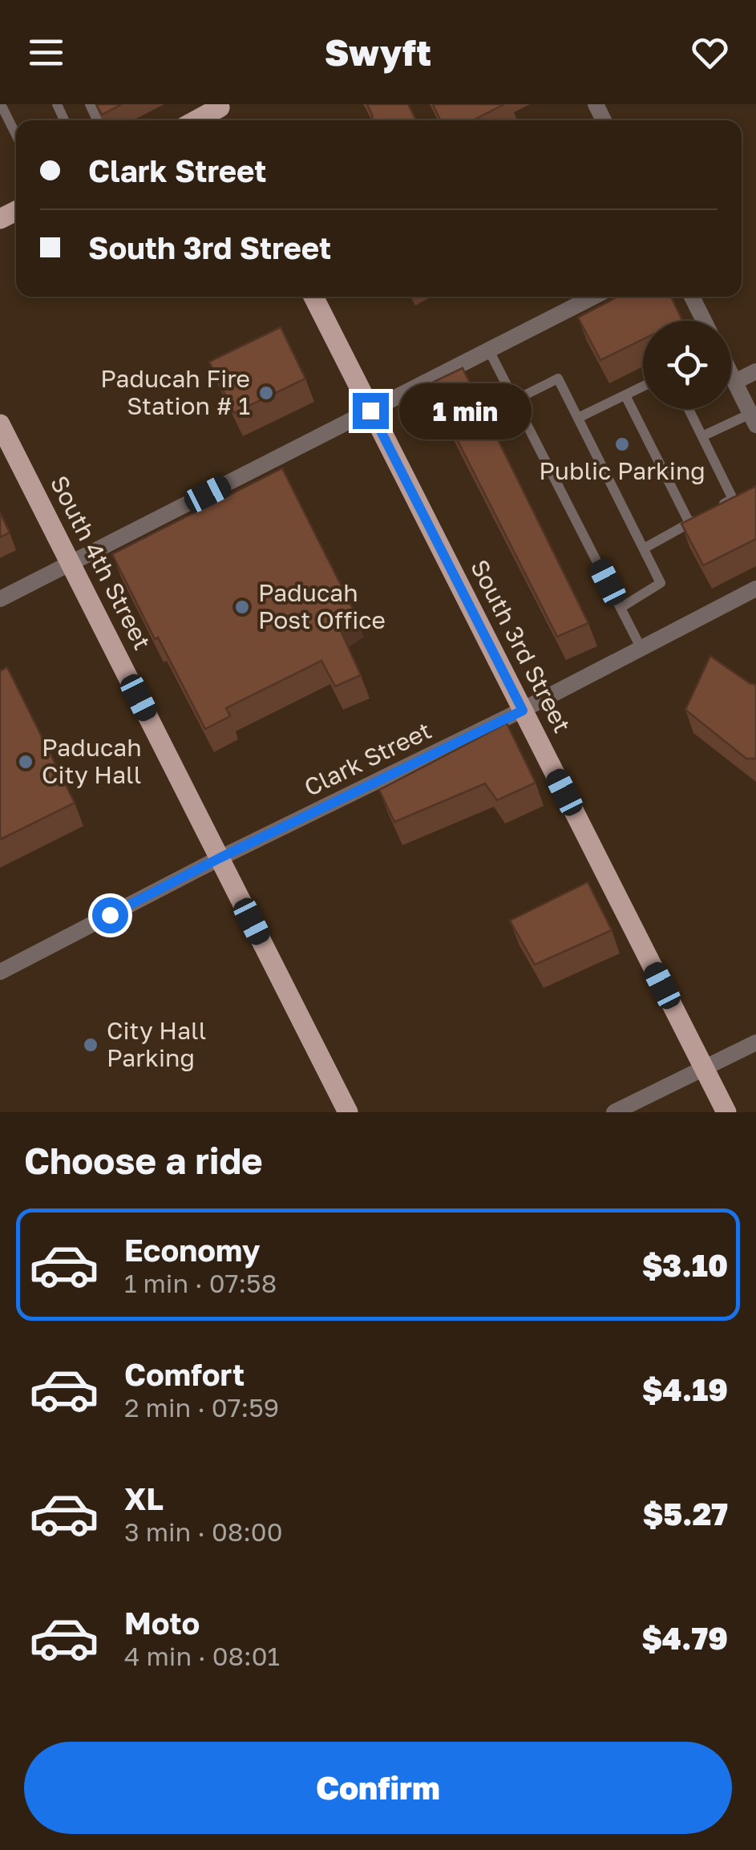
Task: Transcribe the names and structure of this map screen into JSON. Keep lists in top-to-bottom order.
{
  "streets": {
    "main road": ["South 4th Street", "South 3rd Street"],
    "street": ["Clark Street"]
  },
  "crossings": [
    ["South 4th Street", "Clark Street"],
    ["South 3rd Street", "Clark Street"]
  ],
  "places": [
    "Paducah Fire Station # 1",
    "Public Parking",
    "Paducah Post Office",
    "Paducah City Hall",
    "City Hall Parking"
  ],
  "page": {
    "header": "Swyft",
    "banner": ["Clark Street", "South 3rd Street"],
    "bubble": "1 min",
    "heading": "Choose a ride",
    "list": [
      {
        "name": "Economy",
        "note": "1 min · 07:58",
        "value": "$3.10"
      },
      {
        "name": "Comfort",
        "note": "2 min · 07:59",
        "value": "$4.19"
      },
      {
        "name": "XL",
        "note": "3 min · 08:00",
        "value": "$5.27"
      },
      {
        "name": "Moto",
        "note": "4 min · 08:01",
        "value": "$4.79"
      }
    ],
    "buttons": "Confirm"
  }
}
